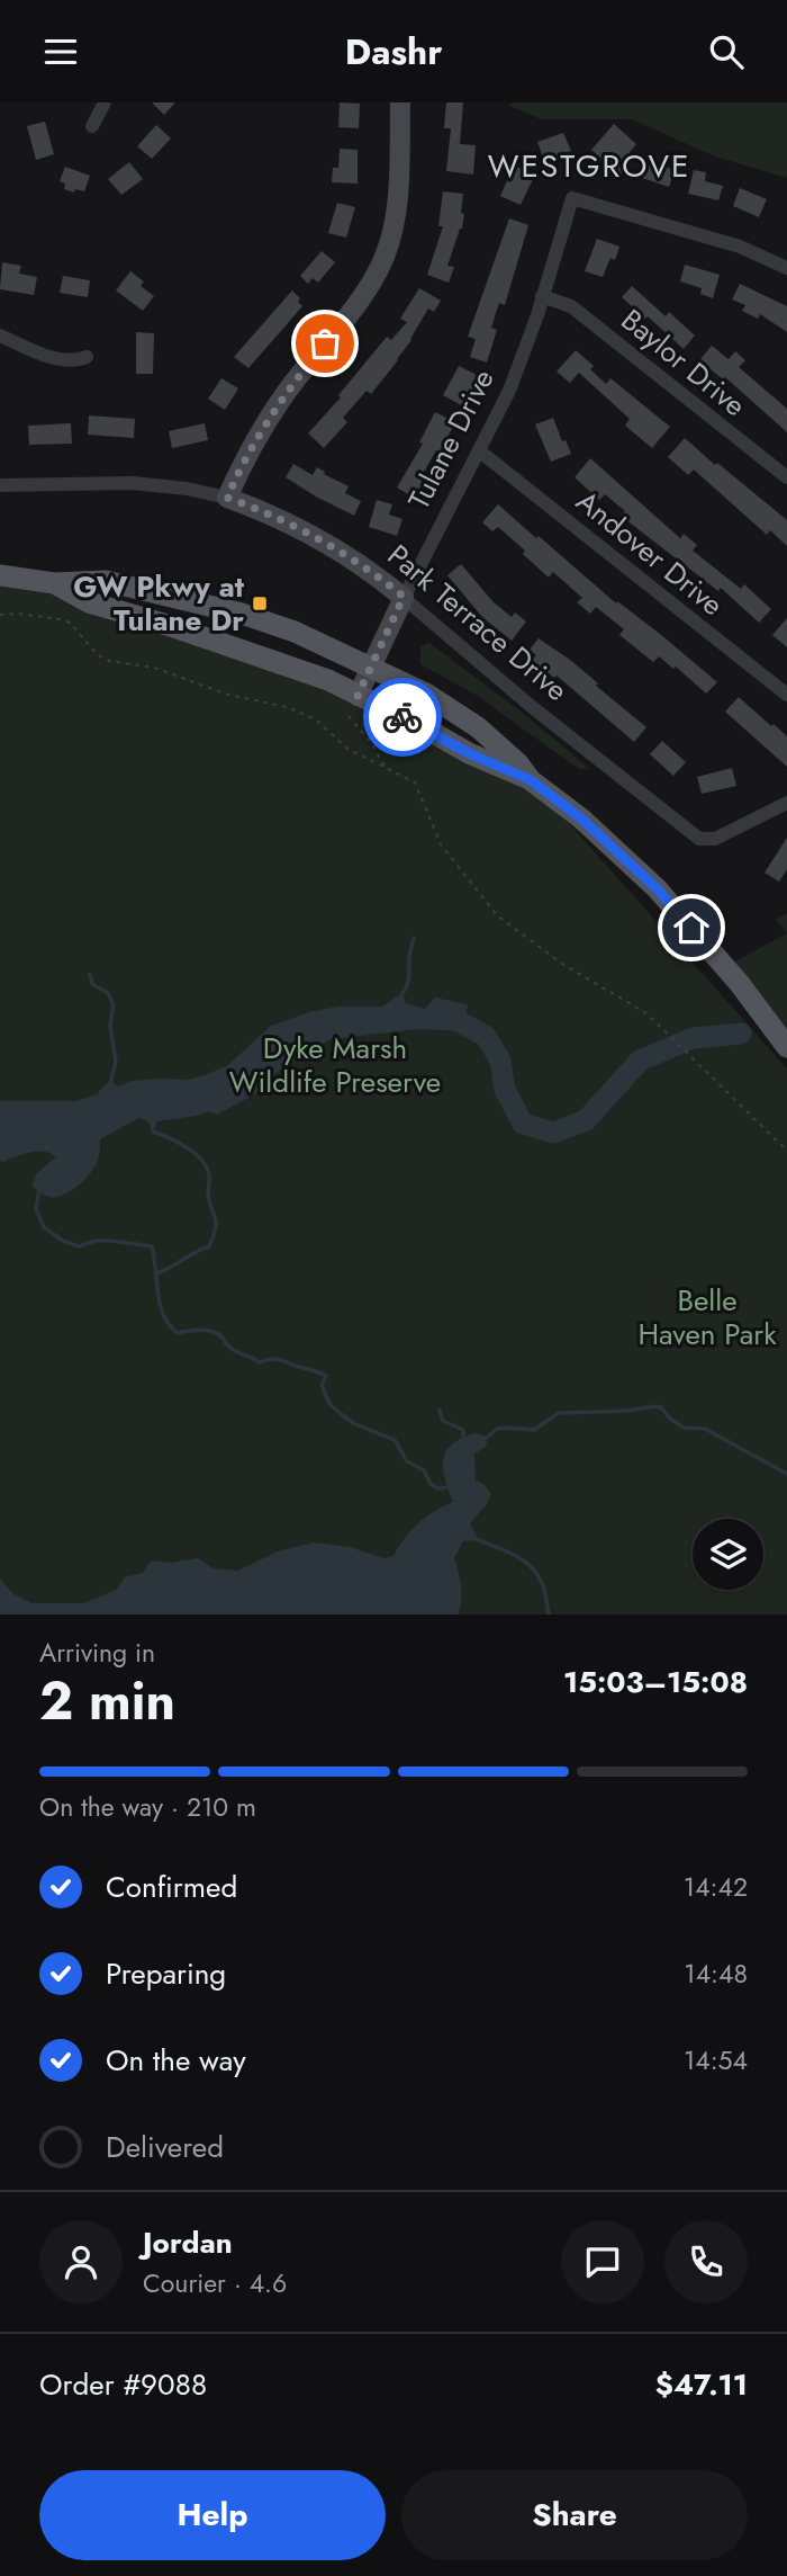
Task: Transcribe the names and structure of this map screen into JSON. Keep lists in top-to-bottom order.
{
  "streets": {
    "street": [
      "Baylor Drive",
      "Tulane Drive",
      "Andover Drive",
      "Park Terrace Drive"
    ]
  },
  "crossings": [
    ["Baylor Drive", "Tulane Drive"],
    ["Tulane Drive", "Andover Drive"],
    ["Tulane Drive", "Park Terrace Drive"]
  ],
  "districts": ["WESTGROVE"],
  "parks": ["Dyke Marsh Wildlife Preserve", "Belle Haven Park"],
  "places": {
    "transit": ["GW Pkwy at Tulane Dr"]
  },
  "page": {
    "header": "Dashr",
    "heading": ["2 min", "Arriving in", "15:03–15:08"],
    "panel": [
      "Jordan",
      "Courier · 4.6",
      "Order #9088",
      "$47.11"
    ],
    "bar": "On the way · 210 m",
    "list": [
      ["Confirmed", "14:42"],
      ["Preparing", "14:48"],
      ["On the way", "14:54"],
      "Delivered"
    ],
    "buttons": ["Help", "Share"]
  }
}
